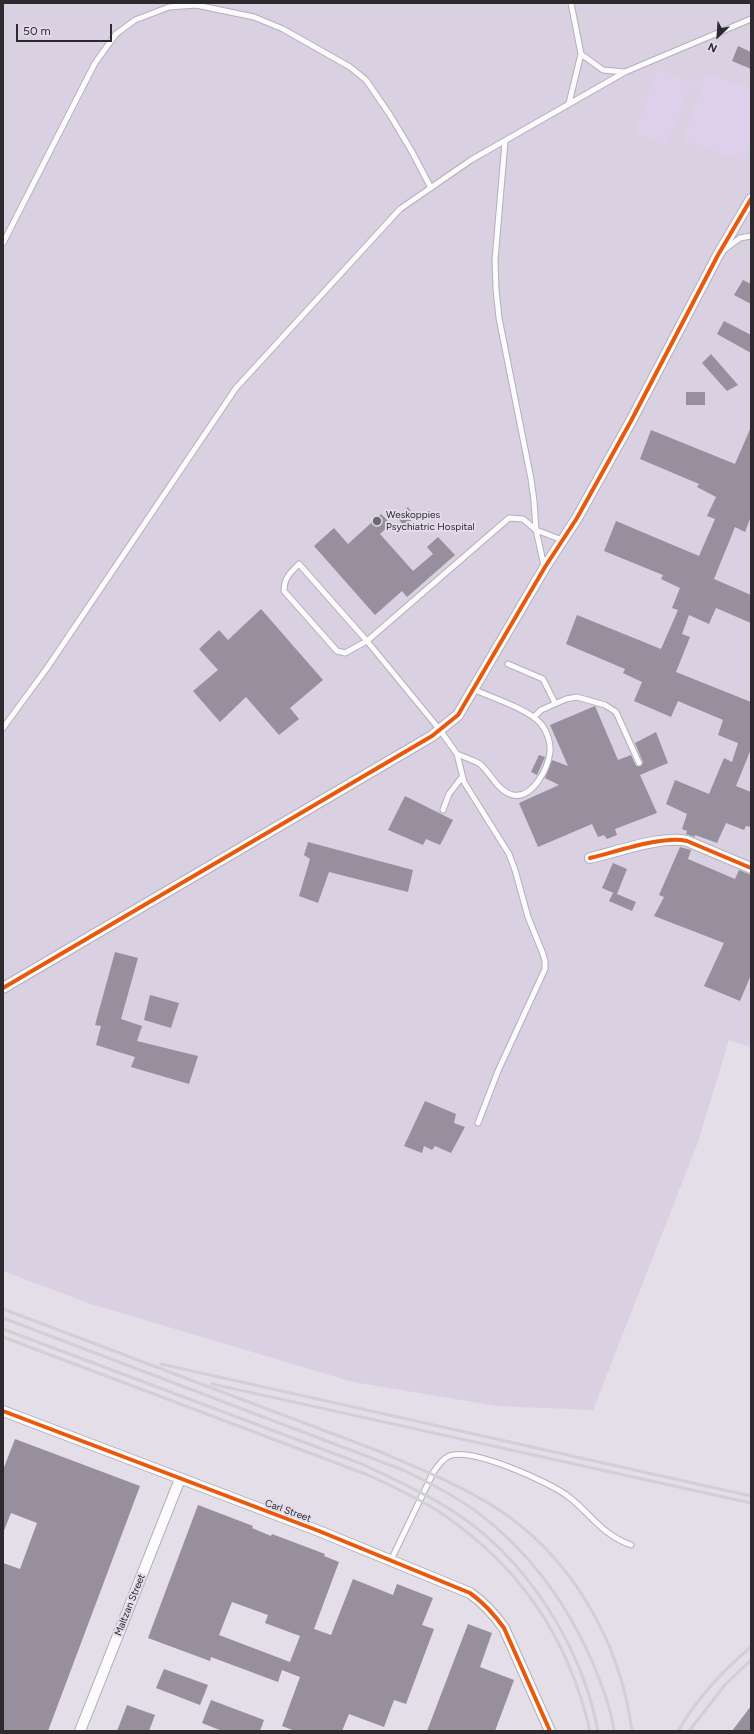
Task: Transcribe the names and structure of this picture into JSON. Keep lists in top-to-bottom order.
{
  "streets": {
    "street": ["Carl Street", "Maltzan Street"]
  },
  "crossings": [
    ["Carl Street", "Maltzan Street"]
  ],
  "places": ["Weskoppies Psychiatric Hospital"],
  "scale_bar": "50 m",
  "north": "bottom left"
}
